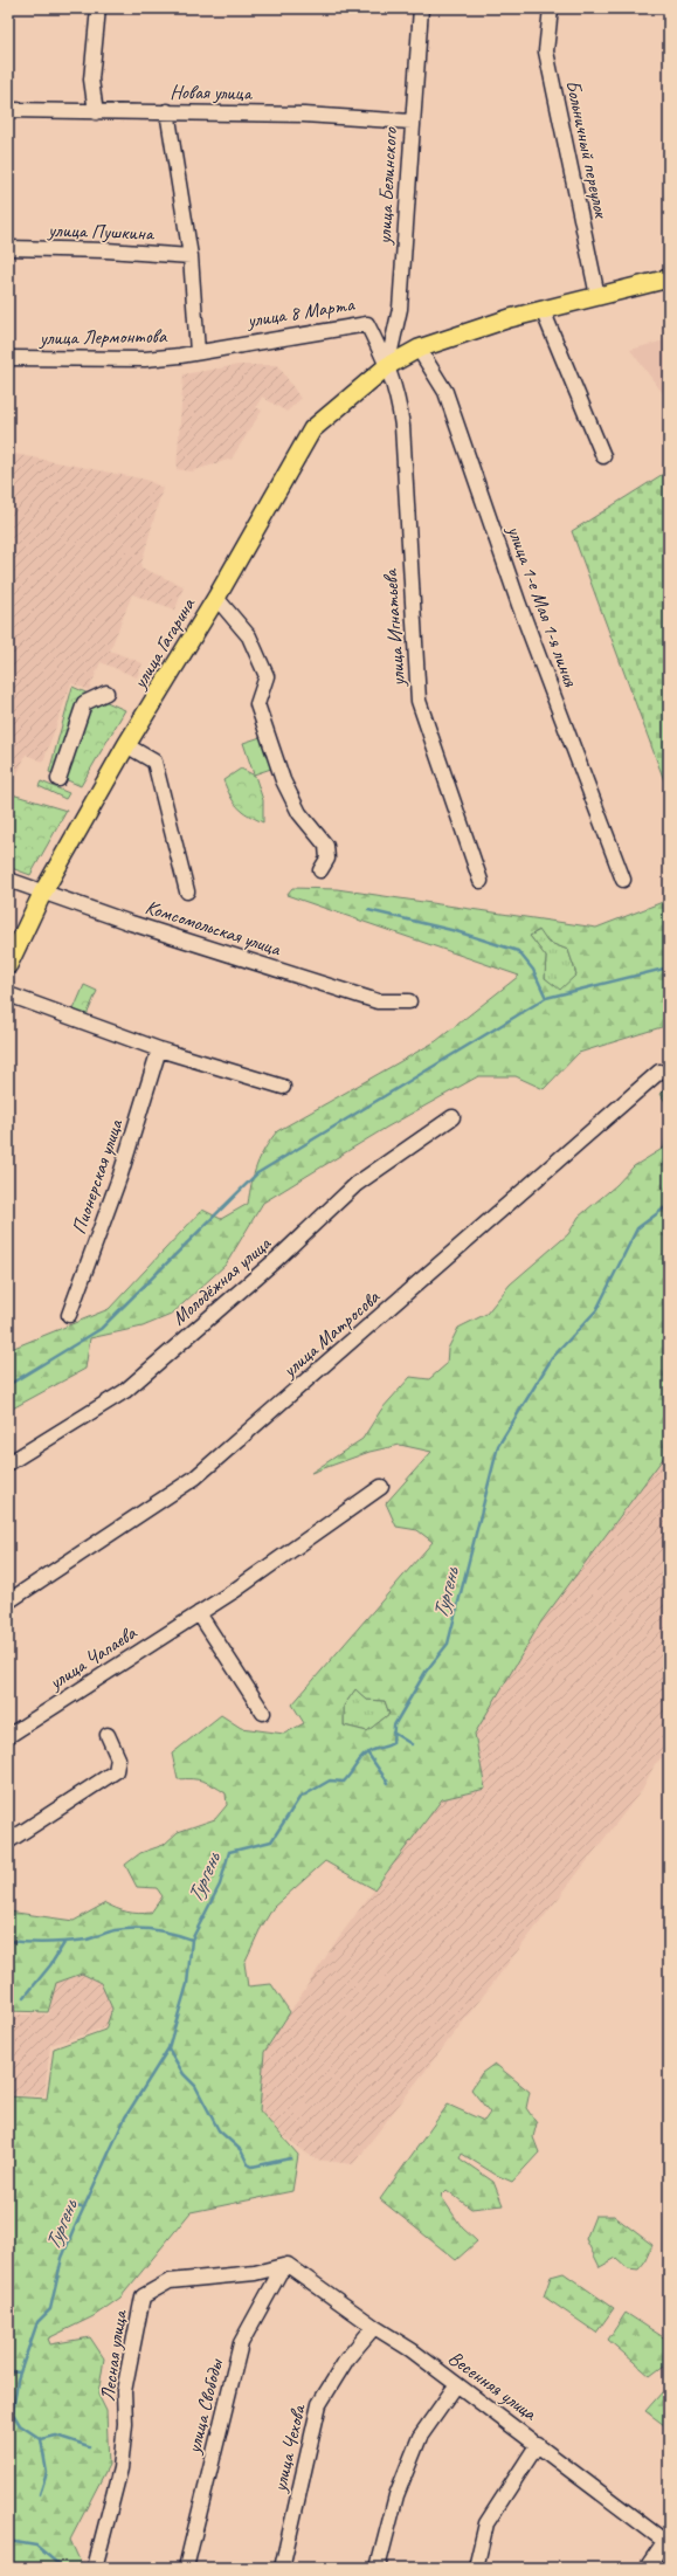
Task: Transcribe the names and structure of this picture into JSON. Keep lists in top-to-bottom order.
{
  "streets": {
    "main road": ["улица Гагарина"],
    "street": [
      "Новая улица",
      "Больничный переулок",
      "улица Белинского",
      "улица Пушкина",
      "улица 8 Марта",
      "улица Лермонтова",
      "улица 1-е Мая 1-я линия",
      "улица Игнатьева",
      "Комсомольская улица",
      "Пионерская улица",
      "Молодёжная улица",
      "улица Матросова",
      "улица Чапаева",
      "Лесная улица",
      "Весенняя улица",
      "улица Свободы",
      "улица Чехова"
    ]
  },
  "crossings": [
    ["Новая улица", "улица Белинского"],
    ["улица Белинского", "улица 8 Марта"],
    ["улица Белинского", "улица Игнатьева"],
    ["улица Белинского", "улица Гагарина"],
    ["улица 8 Марта", "улица Лермонтова"],
    ["улица 8 Марта", "улица Игнатьева"],
    ["улица 8 Марта", "улица Гагарина"],
    ["улица Игнатьева", "улица Гагарина"],
    ["улица Гагарина", "Комсомольская улица"],
    ["Лесная улица", "Весенняя улица"],
    ["Лесная улица", "улица Свободы"],
    ["Весенняя улица", "улица Свободы"],
    ["Весенняя улица", "улица Чехова"]
  ],
  "water": ["Тургень"]
}
